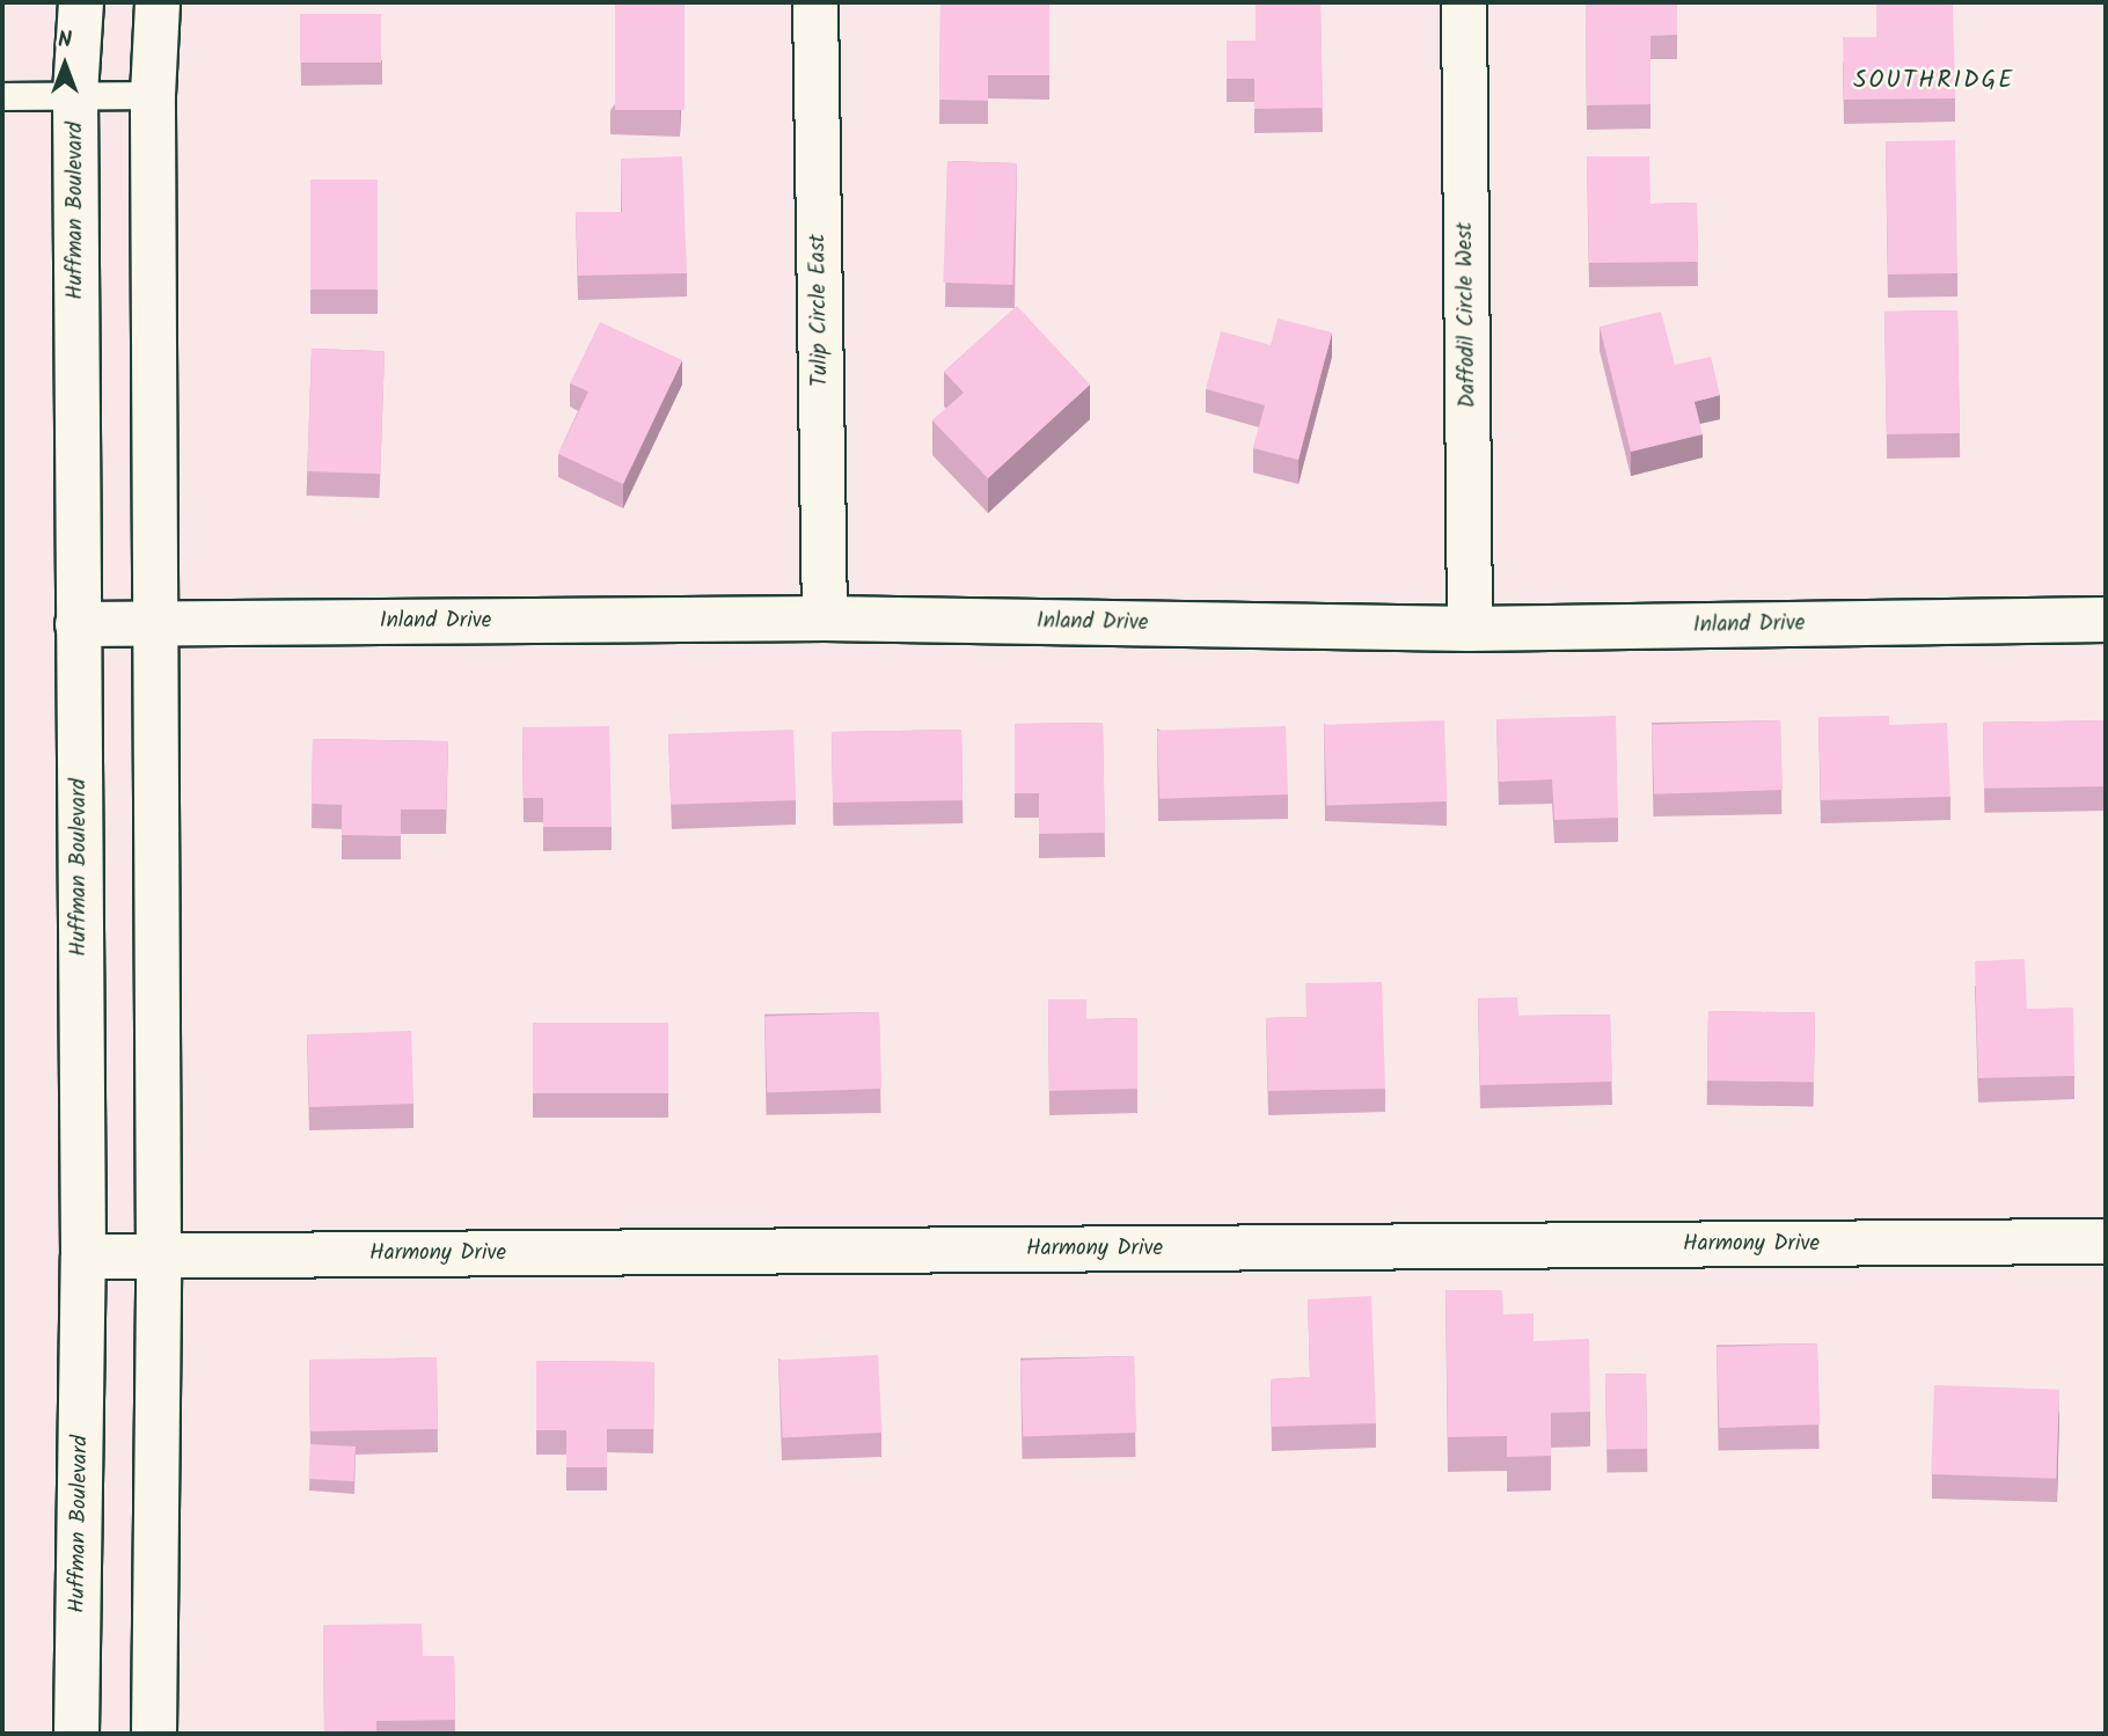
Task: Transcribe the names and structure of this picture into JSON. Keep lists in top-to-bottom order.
{
  "streets": {
    "street": [
      "Huffman Boulevard",
      "Tulip Circle East",
      "Daffodil Circle West",
      "Inland Drive",
      "Harmony Drive"
    ]
  },
  "crossings": [
    ["Huffman Boulevard", "Inland Drive"],
    ["Huffman Boulevard", "Harmony Drive"],
    ["Tulip Circle East", "Inland Drive"],
    ["Daffodil Circle West", "Inland Drive"]
  ],
  "districts": ["SOUTHRIDGE"],
  "north": "top"
}
